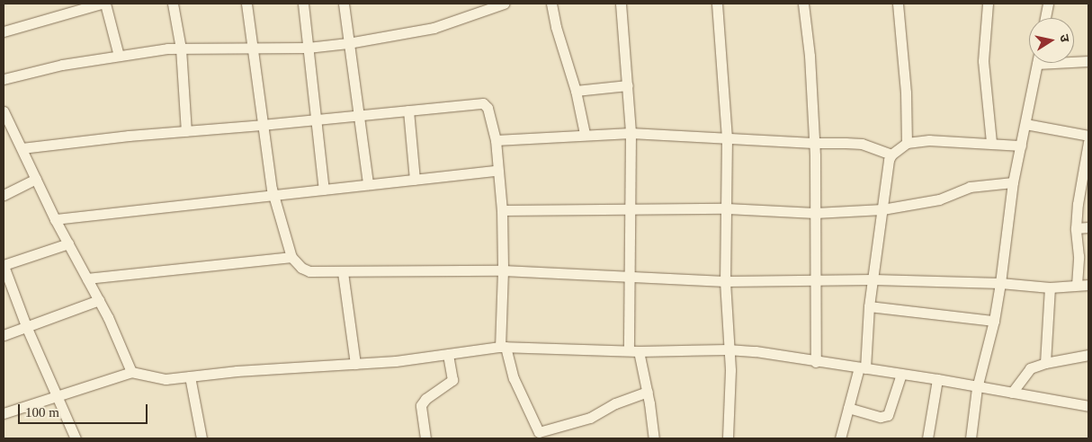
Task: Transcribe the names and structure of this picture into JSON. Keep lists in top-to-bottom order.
{
  "scale_bar": "100 m",
  "north": "right"
}
